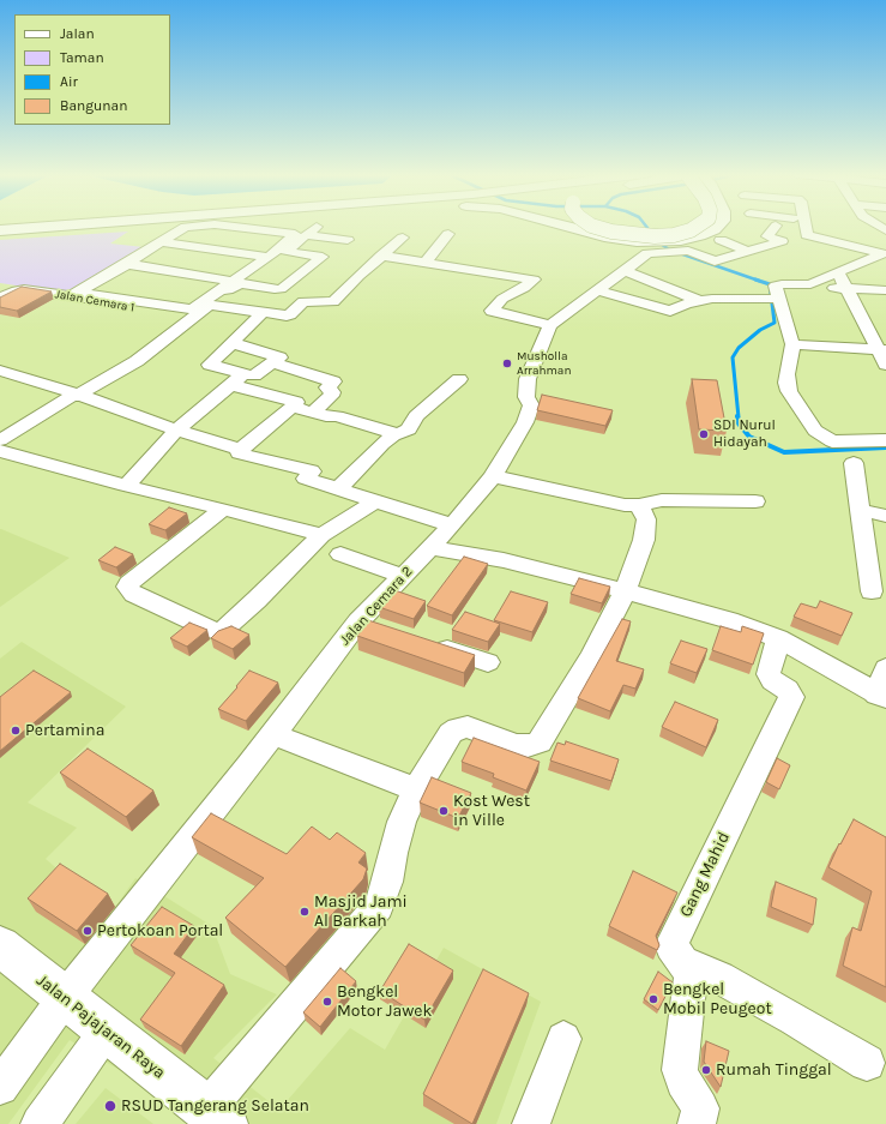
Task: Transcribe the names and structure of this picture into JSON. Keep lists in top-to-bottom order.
{
  "streets": {
    "main road": ["Jalan Pajajaran Raya"],
    "street": ["Jalan Cemara 1", "Jalan Cemara 2", "Gang Mahid"]
  },
  "crossings": [
    ["Jalan Cemara 2", "Jalan Pajajaran Raya"]
  ],
  "places": [
    "Musholla Arrahman",
    "SDI Nurul Hidayah",
    "Pertamina",
    "Kost West in Ville",
    "Masjid Jami Al Barkah",
    "Pertokoan Portal",
    "Bengkel Mobil Peugeot",
    "Bengkel Motor Jawek",
    "Rumah Tinggal",
    "RSUD Tangerang Selatan"
  ],
  "legend": [
    "Jalan",
    "Taman",
    "Air",
    "Bangunan"
  ]
}
